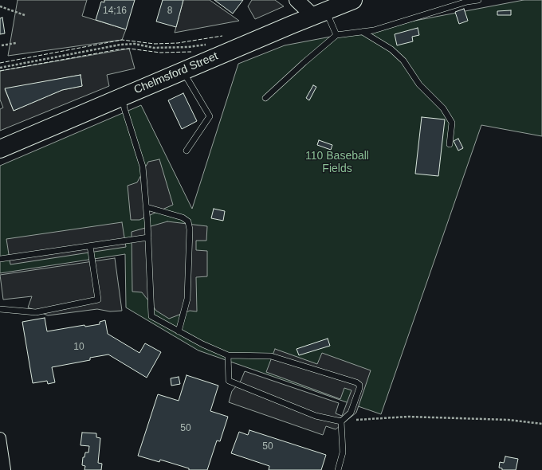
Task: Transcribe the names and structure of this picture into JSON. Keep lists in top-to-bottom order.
{
  "streets": {
    "main road": ["Chelmsford Street"]
  },
  "parks": ["110 Baseball Fields"],
  "house_numbers": [
    "14;16",
    "8",
    "10",
    "50",
    "50"
  ]
}
